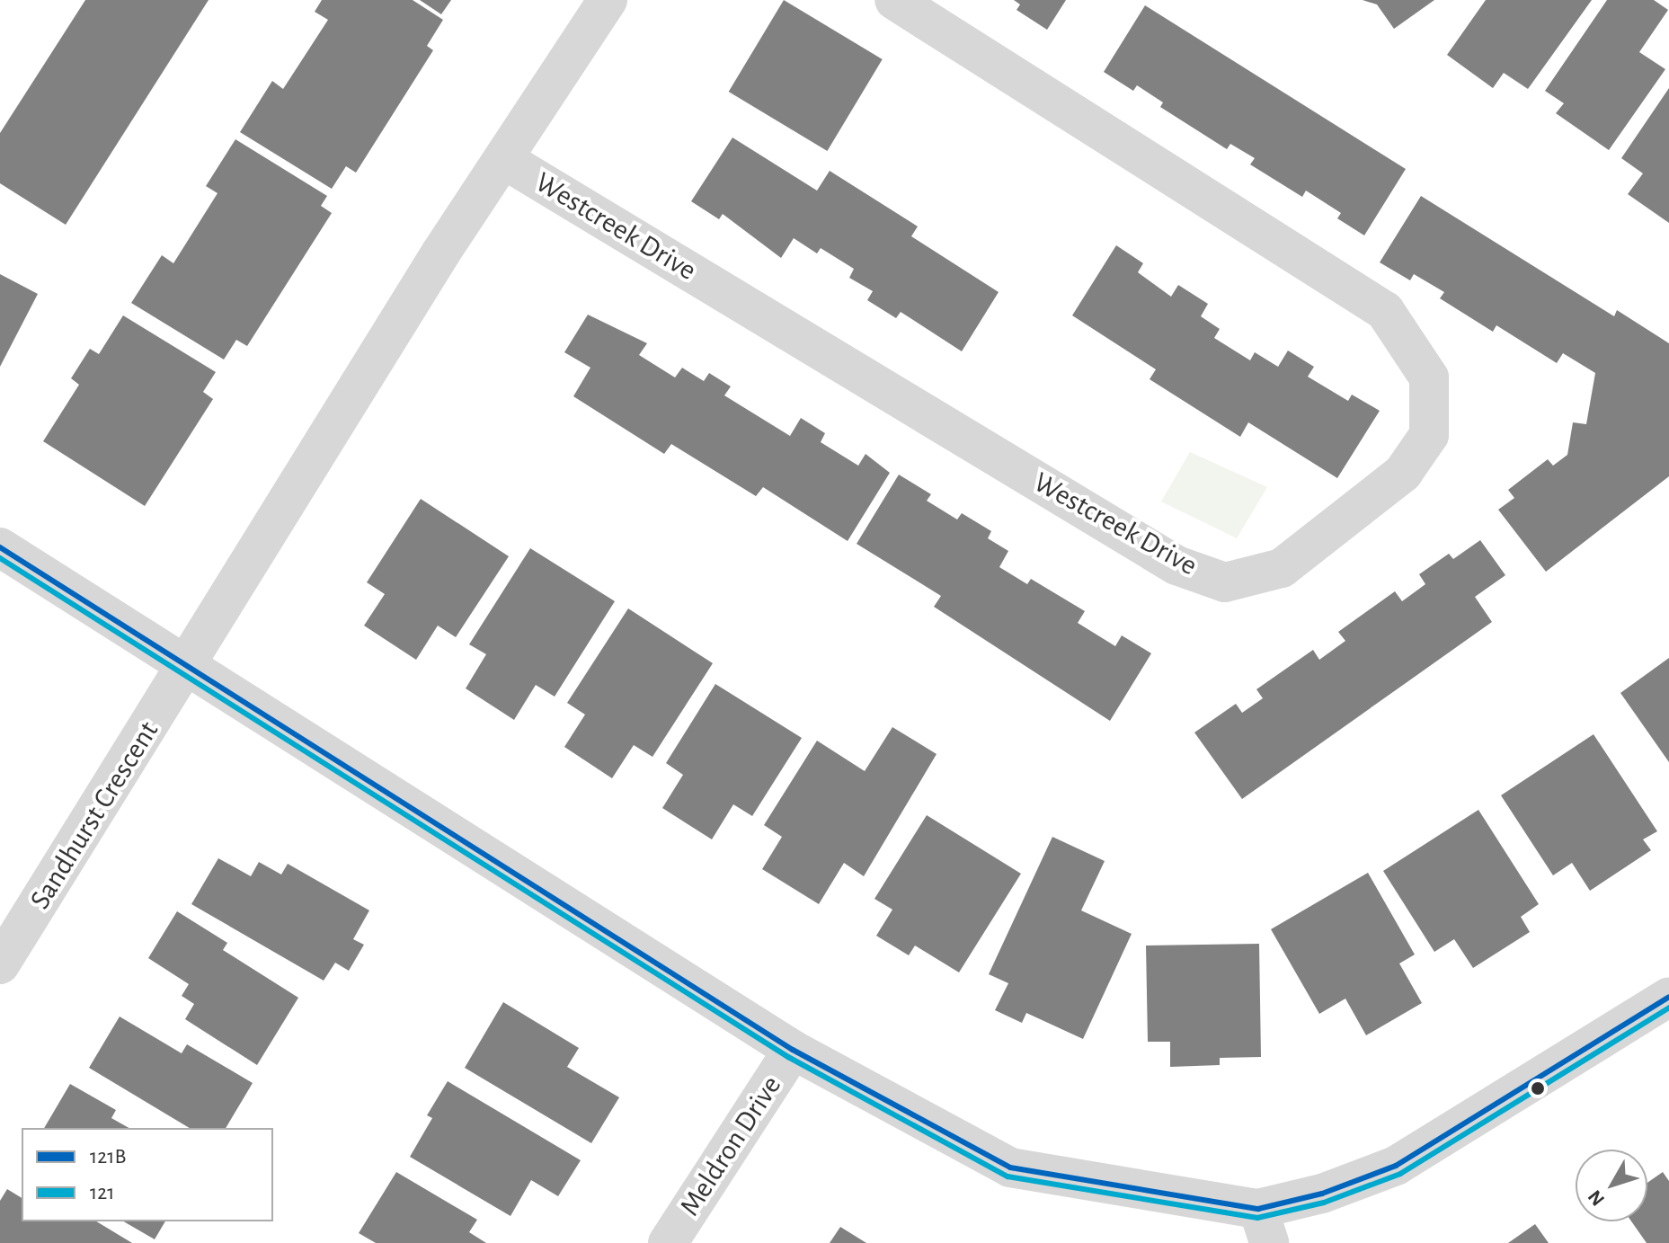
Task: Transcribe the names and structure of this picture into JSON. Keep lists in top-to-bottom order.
{
  "streets": {
    "street": ["Westcreek Drive", "Sandhurst Crescent", "Meldron Drive"]
  },
  "crossings": [
    ["Westcreek Drive", "Sandhurst Crescent"]
  ],
  "lines": ["transit line 121B", "transit line 121"],
  "legend": ["121B", "121"],
  "north": "bottom left"
}
